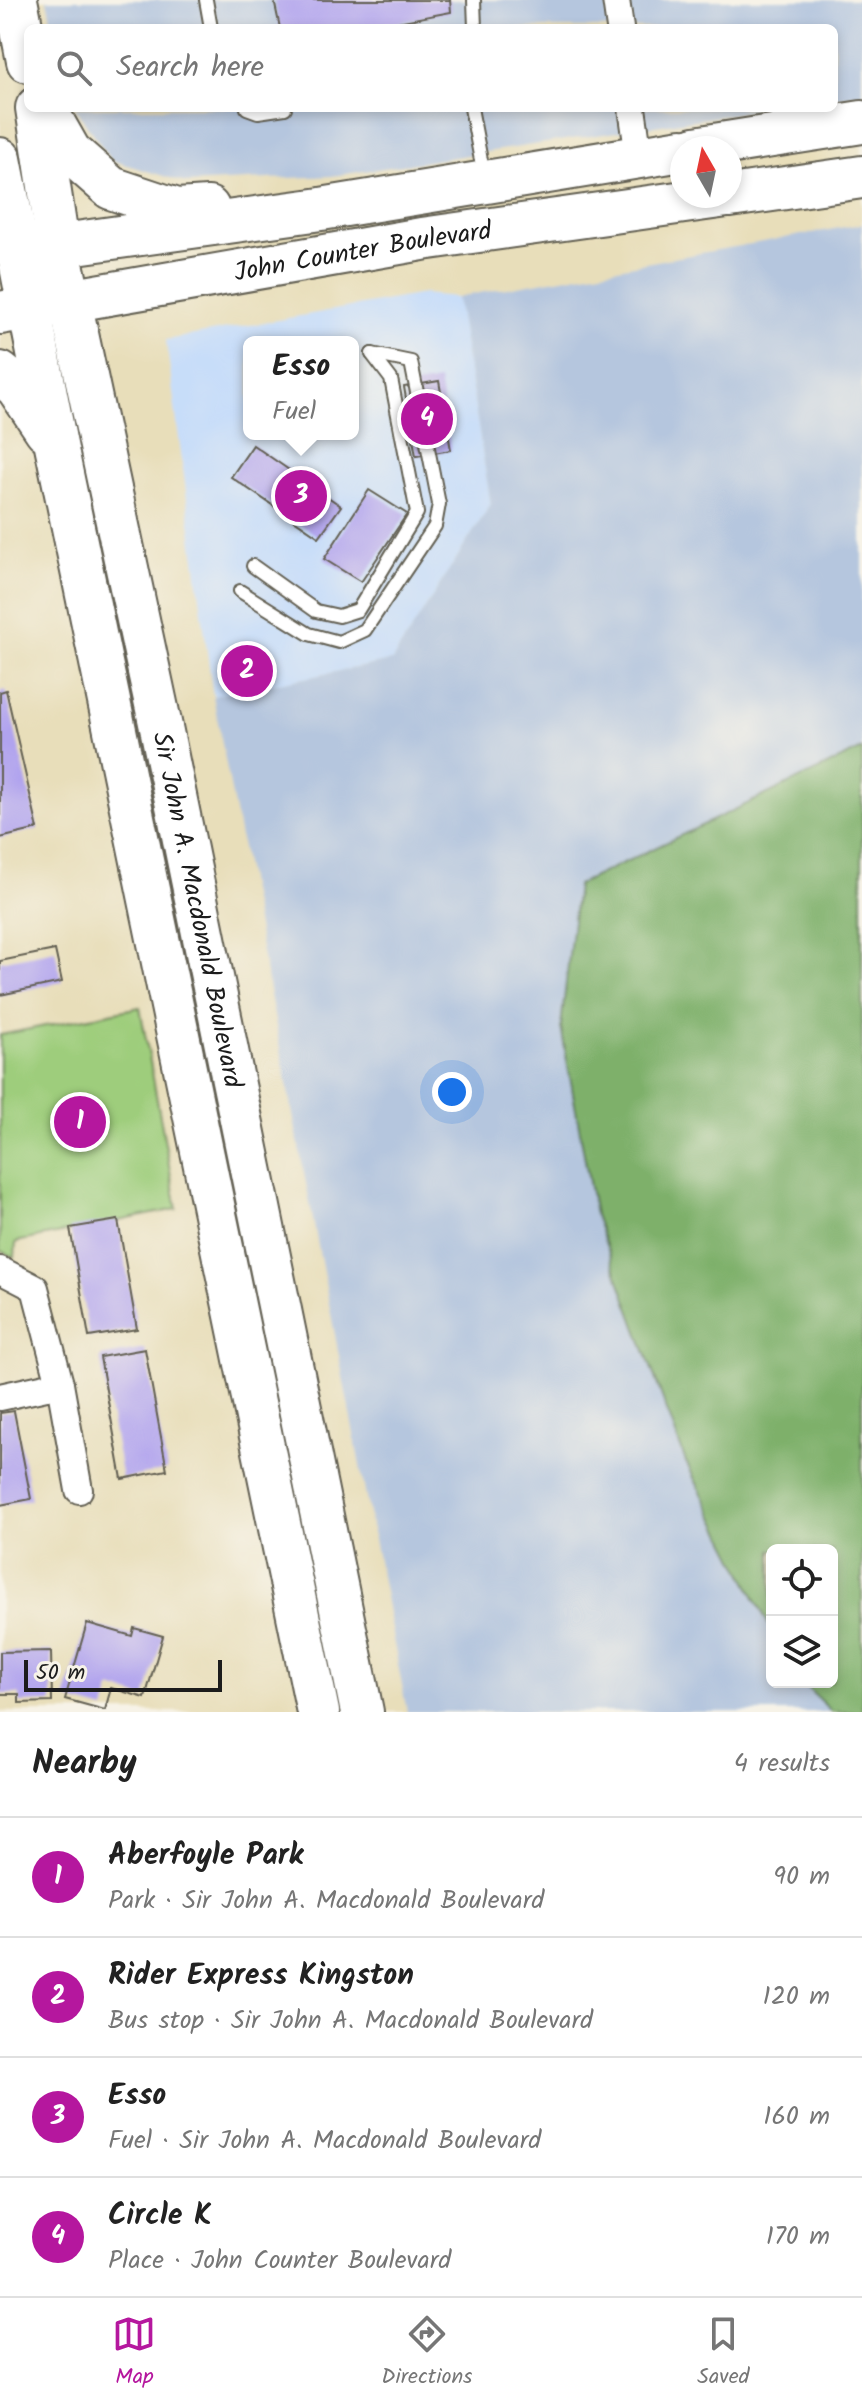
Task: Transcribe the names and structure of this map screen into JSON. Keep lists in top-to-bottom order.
{
  "streets": {
    "main road": ["John Counter Boulevard", "Sir John A. Macdonald Boulevard"]
  },
  "crossings": [
    ["John Counter Boulevard", "Sir John A. Macdonald Boulevard"]
  ],
  "scale_bar": "50 m",
  "north": "top",
  "page": {
    "search": "Search here",
    "popup": ["Esso", "Fuel"],
    "pins": [
      "4",
      "3",
      "2",
      "1"
    ],
    "scale": "50 m",
    "heading": ["Nearby", "4 results"],
    "list": [
      {
        "mark": "1",
        "name": "Aberfoyle Park",
        "note": "Park · Sir John A. Macdonald Boulevard",
        "value": "90 m"
      },
      {
        "mark": "2",
        "name": "Rider Express Kingston",
        "note": "Bus stop · Sir John A. Macdonald Boulevard",
        "value": "120 m"
      },
      {
        "mark": "3",
        "name": "Esso",
        "note": "Fuel · Sir John A. Macdonald Boulevard",
        "value": "160 m"
      },
      {
        "mark": "4",
        "name": "Circle K",
        "note": "Place · John Counter Boulevard",
        "value": "170 m"
      }
    ],
    "nav": ["Map", "Directions", "Saved"]
  }
}
